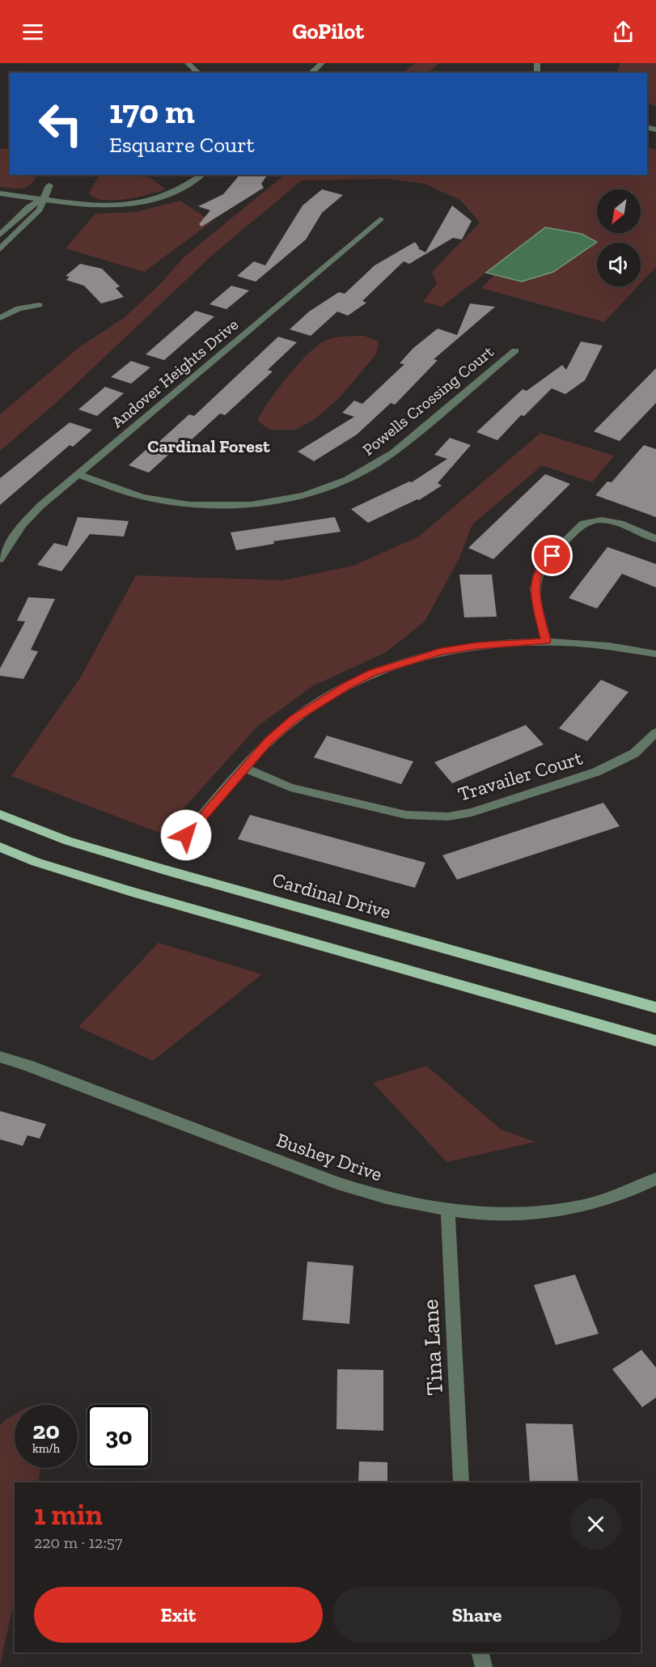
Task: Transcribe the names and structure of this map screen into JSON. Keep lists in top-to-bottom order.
{
  "streets": {
    "main road": ["Cardinal Drive"],
    "street": [
      "Andover Heights Drive",
      "Powells Crossing Court",
      "Travailer Court",
      "Bushey Drive",
      "Tina Lane"
    ]
  },
  "crossings": [
    ["Andover Heights Drive", "Powells Crossing Court"],
    ["Bushey Drive", "Tina Lane"]
  ],
  "districts": ["Cardinal Forest"],
  "north": "bottom left",
  "page": {
    "header": "GoPilot",
    "turn": ["170 m", "Esquarre Court"],
    "speed": "20 km/h",
    "limit": "30",
    "heading": ["1 min", "220 m · 12:57"],
    "buttons": ["Exit", "Share"]
  }
}
